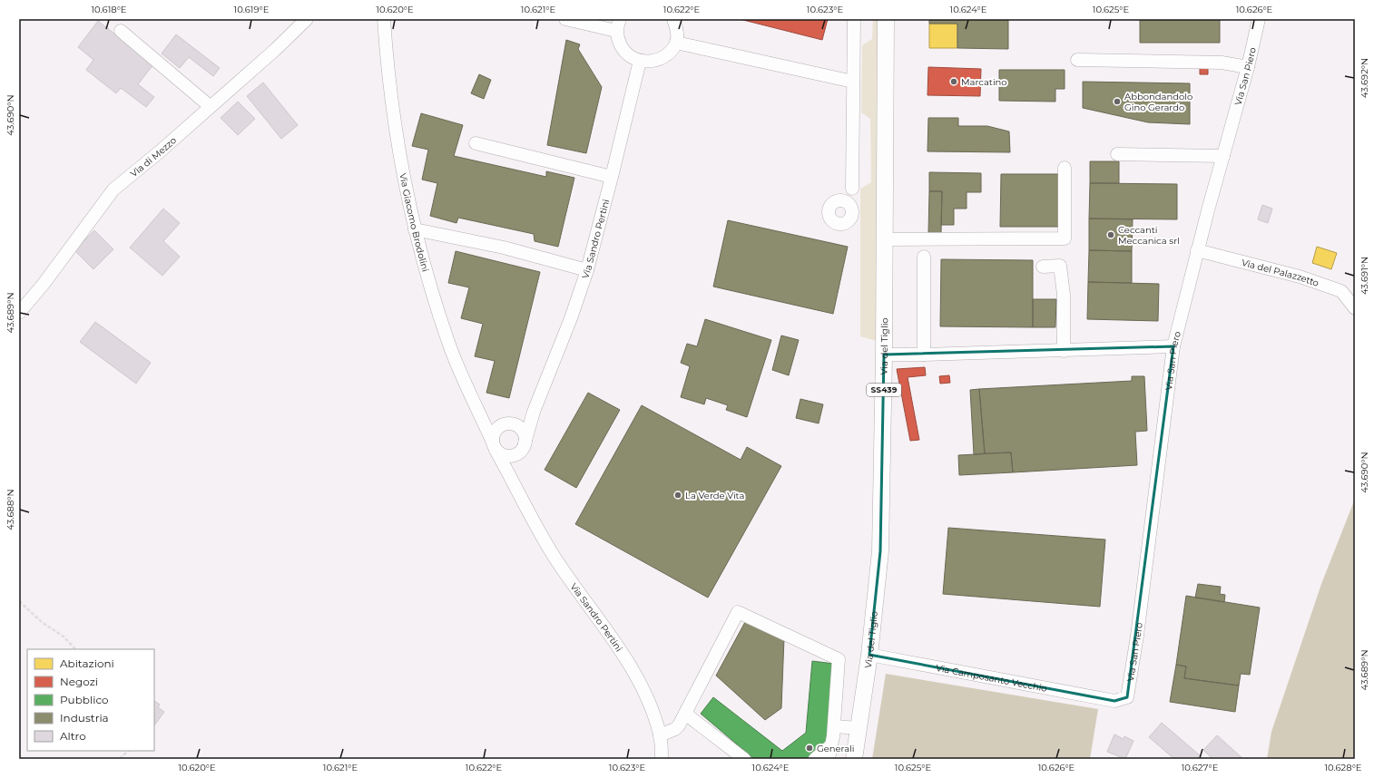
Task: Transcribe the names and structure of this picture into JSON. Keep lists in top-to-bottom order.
{
  "streets": {
    "main road": ["Via del Tiglio", "SS439"],
    "street": [
      "Via San Piero",
      "Via di Mezzo",
      "Via Giacomo Brodolini",
      "Via Sandro Pertini",
      "Via del Palazzetto",
      "Via Camposanto Vecchio"
    ]
  },
  "crossings": [
    ["Via San Piero", "Via del Palazzetto"],
    ["Via San Piero", "Via Camposanto Vecchio"],
    ["Via Giacomo Brodolini", "Via Sandro Pertini"],
    ["Via del Tiglio", "Via Camposanto Vecchio"]
  ],
  "places": [
    "Marcatino",
    "Abbondandolo Gino Gerardo",
    "Ceccanti Meccanica srl",
    "La Verde Vita",
    "Generali"
  ],
  "legend": [
    "Abitazioni",
    "Negozi",
    "Pubblico",
    "Industria",
    "Altro"
  ],
  "coordinates": [
    "10.618°E",
    "10.619°E",
    "10.620°E",
    "10.621°E",
    "10.622°E",
    "10.623°E",
    "10.624°E",
    "10.625°E",
    "10.626°E",
    "43.692°N",
    "43.690°N",
    "43.691°N",
    "43.689°N",
    "43.688°N",
    "10.627°E",
    "10.628°E"
  ]
}
